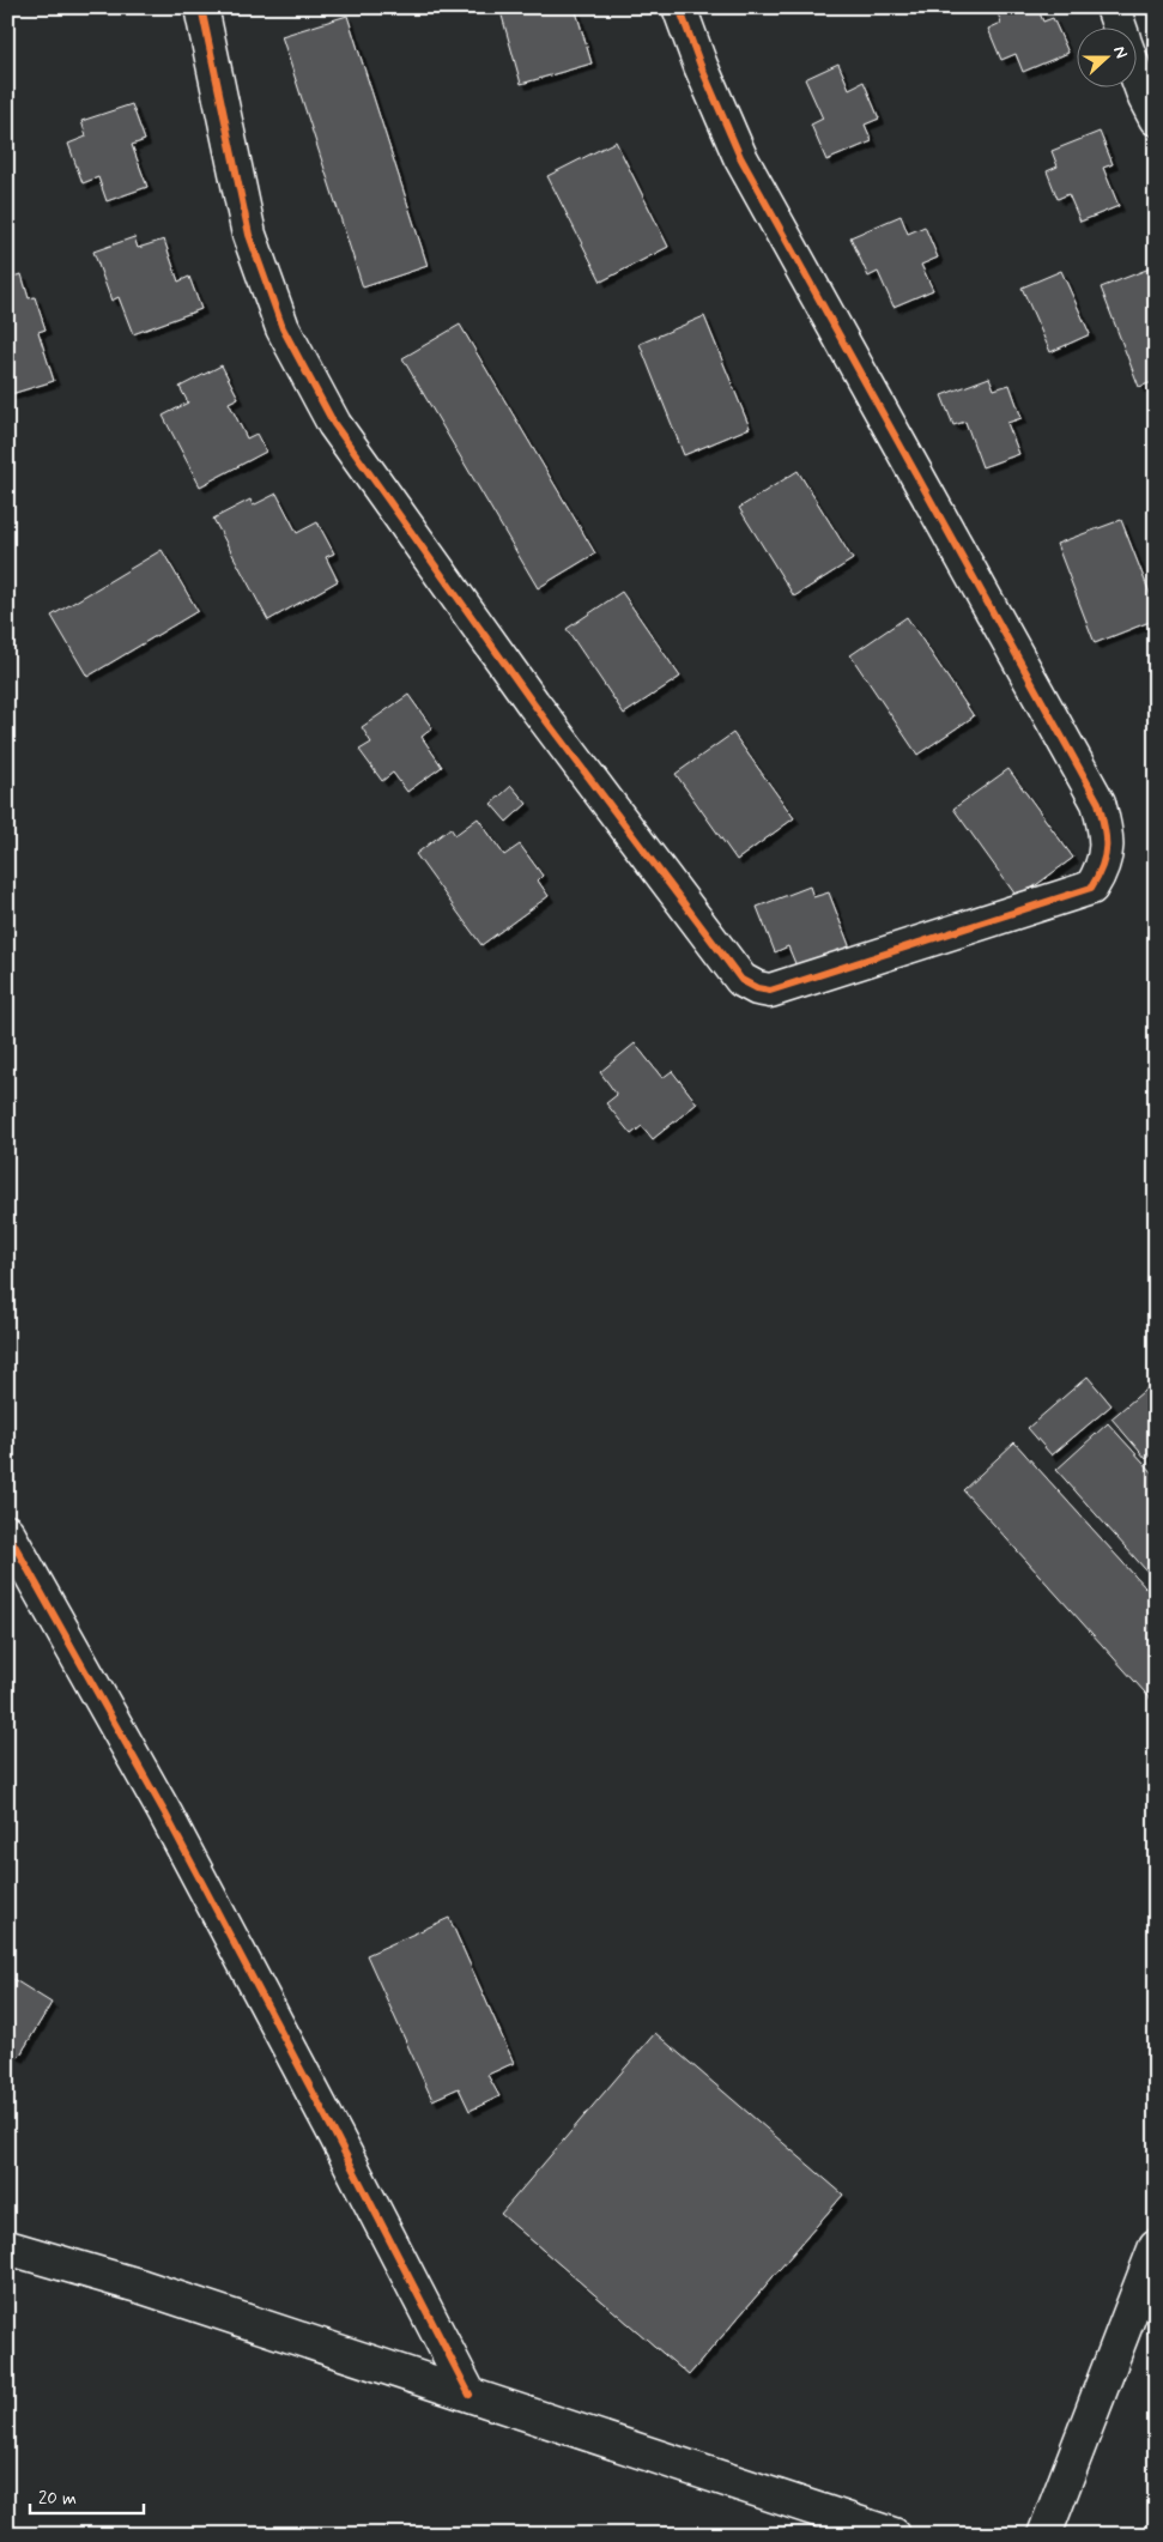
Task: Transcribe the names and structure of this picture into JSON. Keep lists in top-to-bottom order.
{
  "scale_bar": "20 m",
  "north": "right"
}
